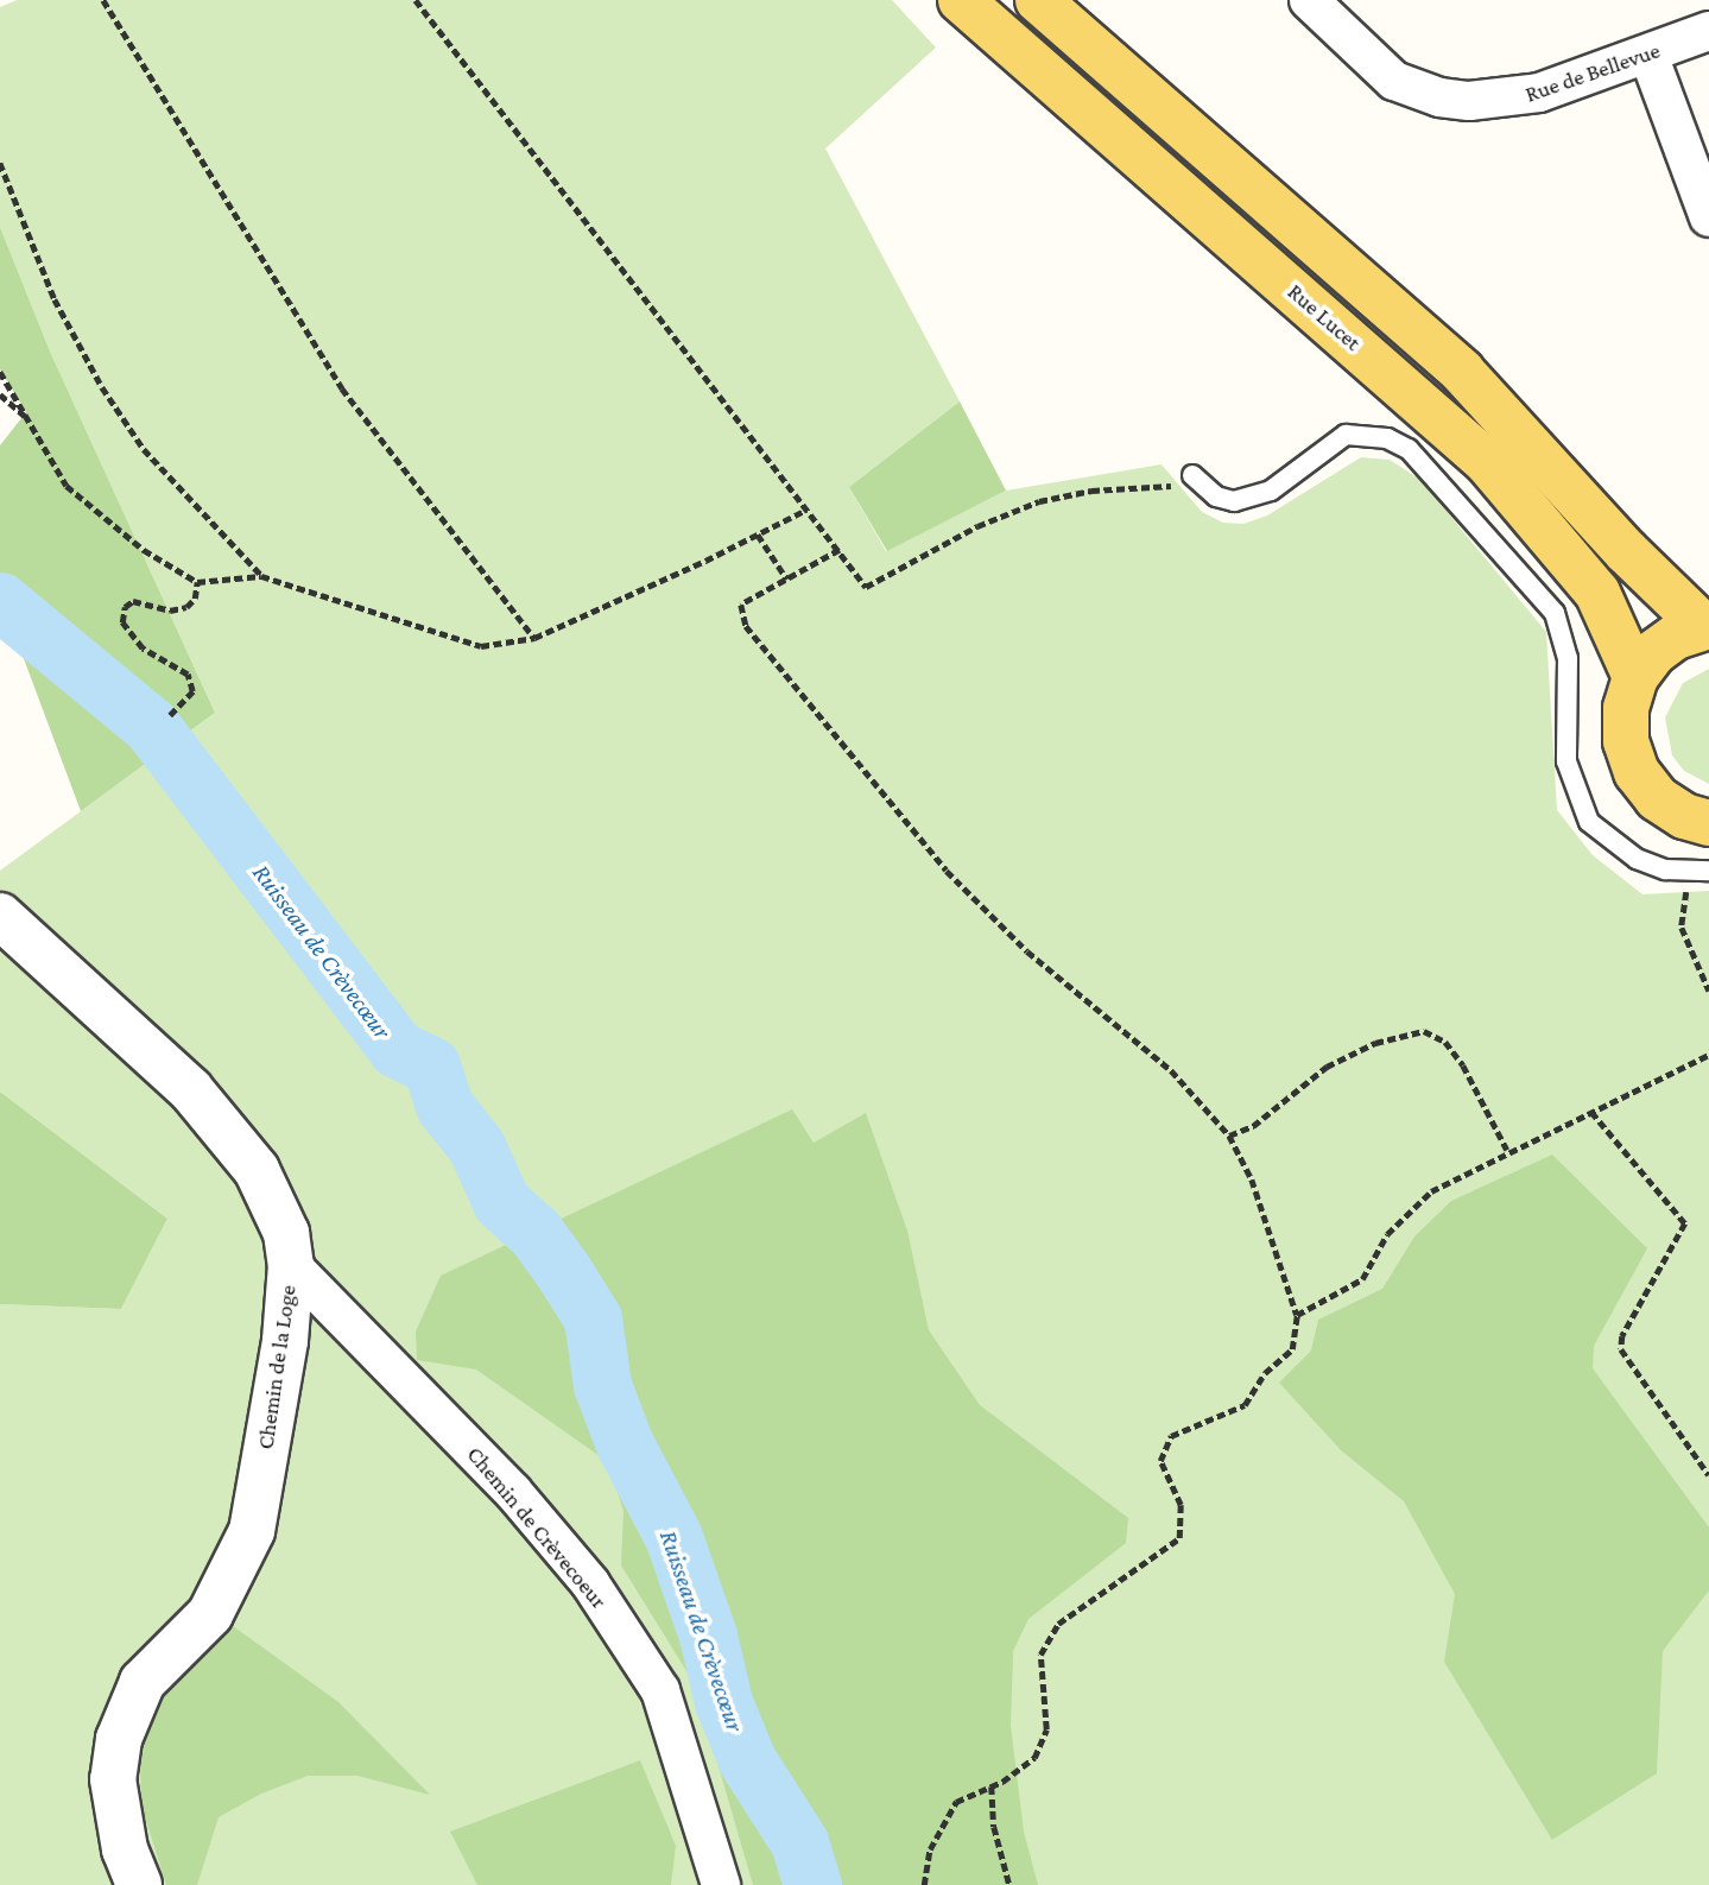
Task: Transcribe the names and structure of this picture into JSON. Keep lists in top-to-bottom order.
{
  "streets": {
    "main road": ["Rue Lucet"],
    "street": ["Rue de Bellevue", "Chemin de la Loge", "Chemin de Crèvecoeur"]
  },
  "crossings": [
    ["Chemin de la Loge", "Chemin de Crèvecoeur"]
  ],
  "water": ["Ruisseau de Crèvecœur"]
}
